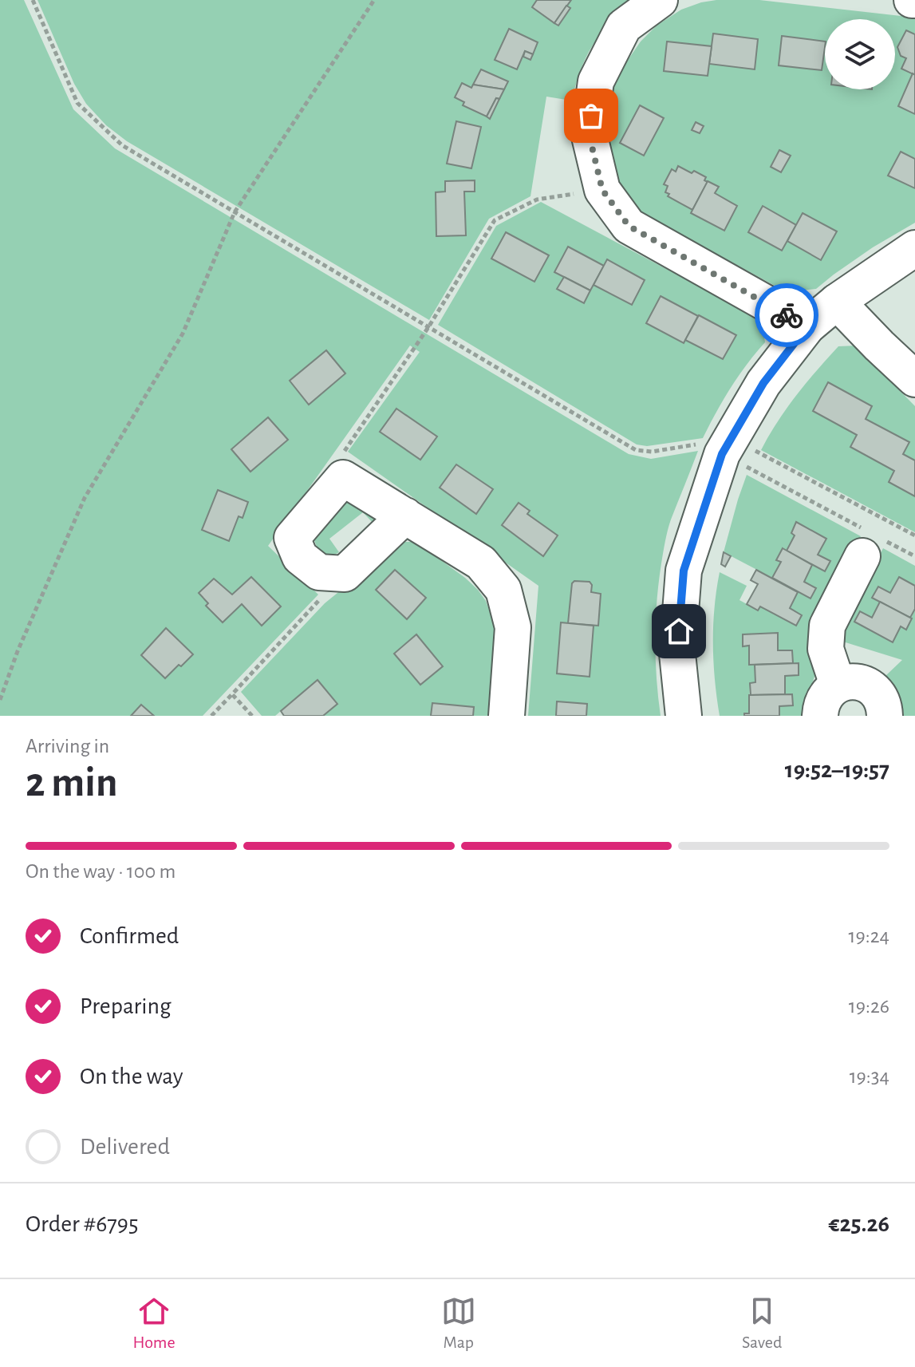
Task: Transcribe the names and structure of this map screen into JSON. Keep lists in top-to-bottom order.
{
  "page": {
    "heading": ["2 min", "Arriving in", "19:52–19:57"],
    "panel": ["Order #6795", "€25.26"],
    "bar": "On the way · 100 m",
    "list": [
      ["Confirmed", "19:24"],
      ["Preparing", "19:26"],
      ["On the way", "19:34"],
      "Delivered"
    ],
    "tabs": ["Home", "Map", "Saved"]
  }
}
